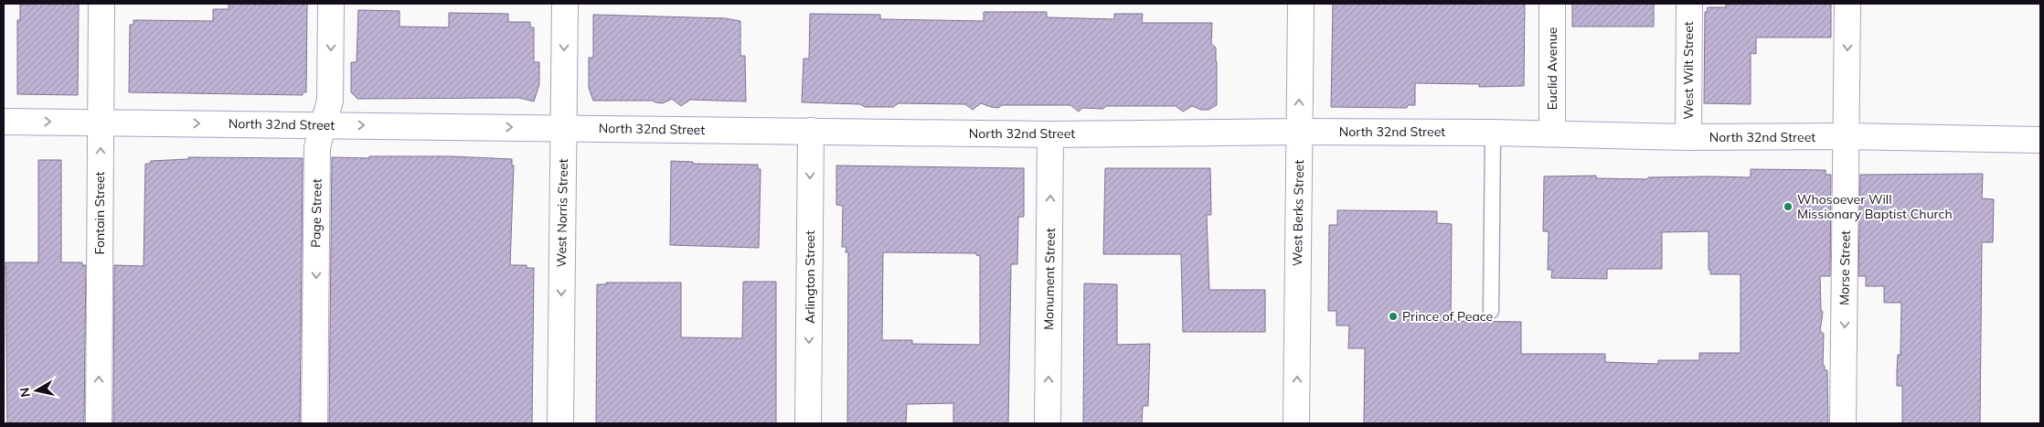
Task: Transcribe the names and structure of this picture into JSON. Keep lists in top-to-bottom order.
{
  "streets": {
    "street": [
      "Euclid Avenue",
      "West Wilt Street",
      "North 32nd Street",
      "Fontain Street",
      "Page Street",
      "West Norris Street",
      "West Berks Street",
      "Morse Street",
      "Arlington Street",
      "Monument Street"
    ]
  },
  "crossings": [
    ["Euclid Avenue", "North 32nd Street"],
    ["West Wilt Street", "North 32nd Street"],
    ["North 32nd Street", "Fontain Street"],
    ["North 32nd Street", "Page Street"],
    ["North 32nd Street", "West Norris Street"],
    ["North 32nd Street", "West Berks Street"],
    ["North 32nd Street", "Morse Street"],
    ["North 32nd Street", "Arlington Street"],
    ["North 32nd Street", "Monument Street"]
  ],
  "one_way": [
    "Fontain Street",
    "Page Street",
    "West Norris Street",
    "West Berks Street",
    "Morse Street",
    "Arlington Street",
    "Monument Street"
  ],
  "places": ["Whosoever Will Missionary Baptist Church", "Prince of Peace"],
  "north": "left"
}
